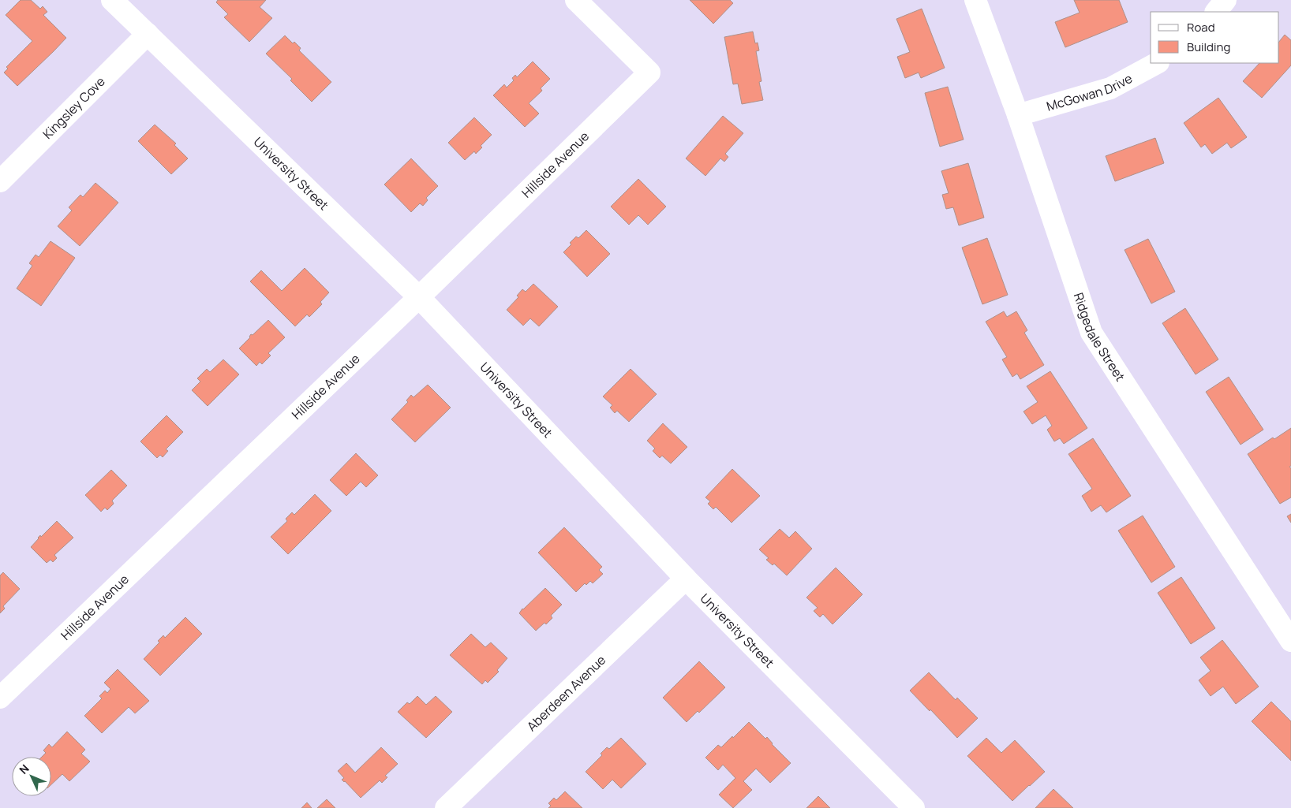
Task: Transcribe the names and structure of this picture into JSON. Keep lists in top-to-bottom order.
{
  "streets": {
    "street": [
      "McGowan Drive",
      "Kingsley Cove",
      "Hillside Avenue",
      "University Street",
      "Ridgedale Street",
      "Aberdeen Avenue"
    ]
  },
  "crossings": [
    ["McGowan Drive", "Ridgedale Street"],
    ["Kingsley Cove", "University Street"],
    ["Hillside Avenue", "University Street"],
    ["University Street", "Aberdeen Avenue"]
  ],
  "legend": ["Road", "Building"],
  "north": "top left"
}
